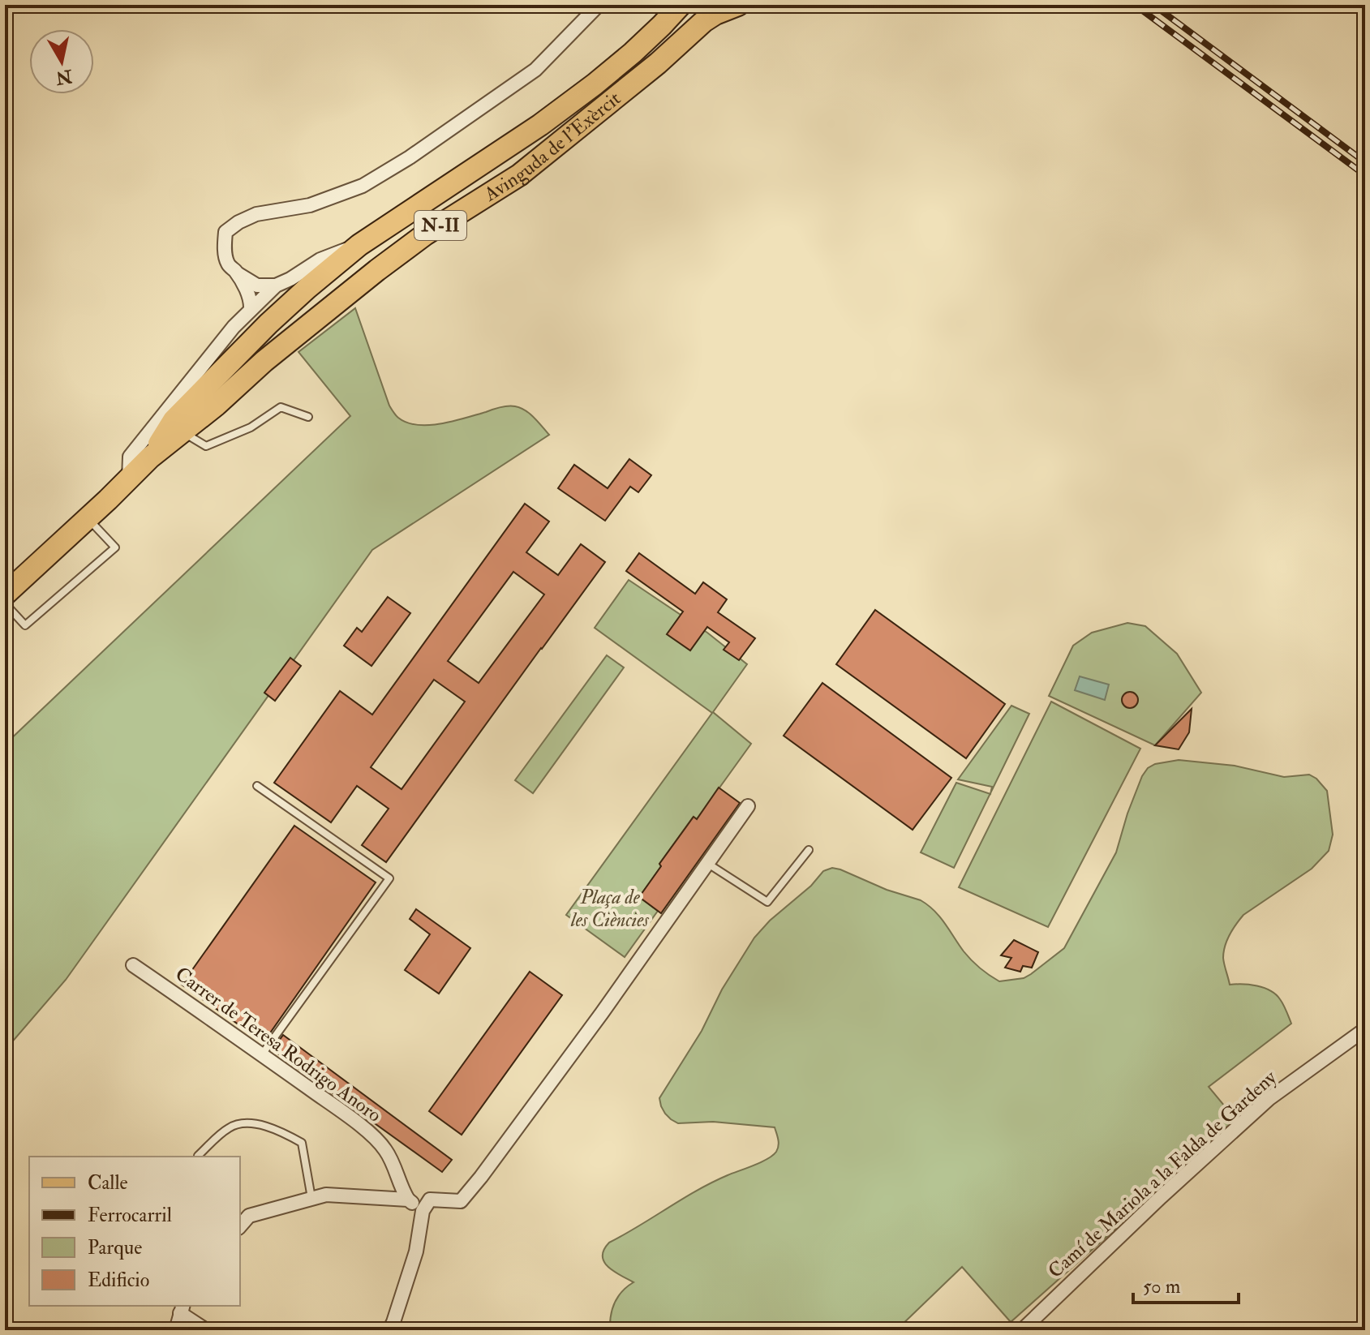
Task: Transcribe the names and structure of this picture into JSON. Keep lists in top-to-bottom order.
{
  "streets": {
    "main road": ["Avinguda de l'Exèrcit", "N-II"],
    "street": ["Carrer de Teresa Rodrigo Anoro", "Camí de Mariola a la Falda de Gardeny"]
  },
  "parks": ["Plaça de les Ciències"],
  "legend": [
    "Calle",
    "Ferrocarril",
    "Parque",
    "Edificio"
  ],
  "scale_bar": "50 m",
  "north": "bottom"
}
